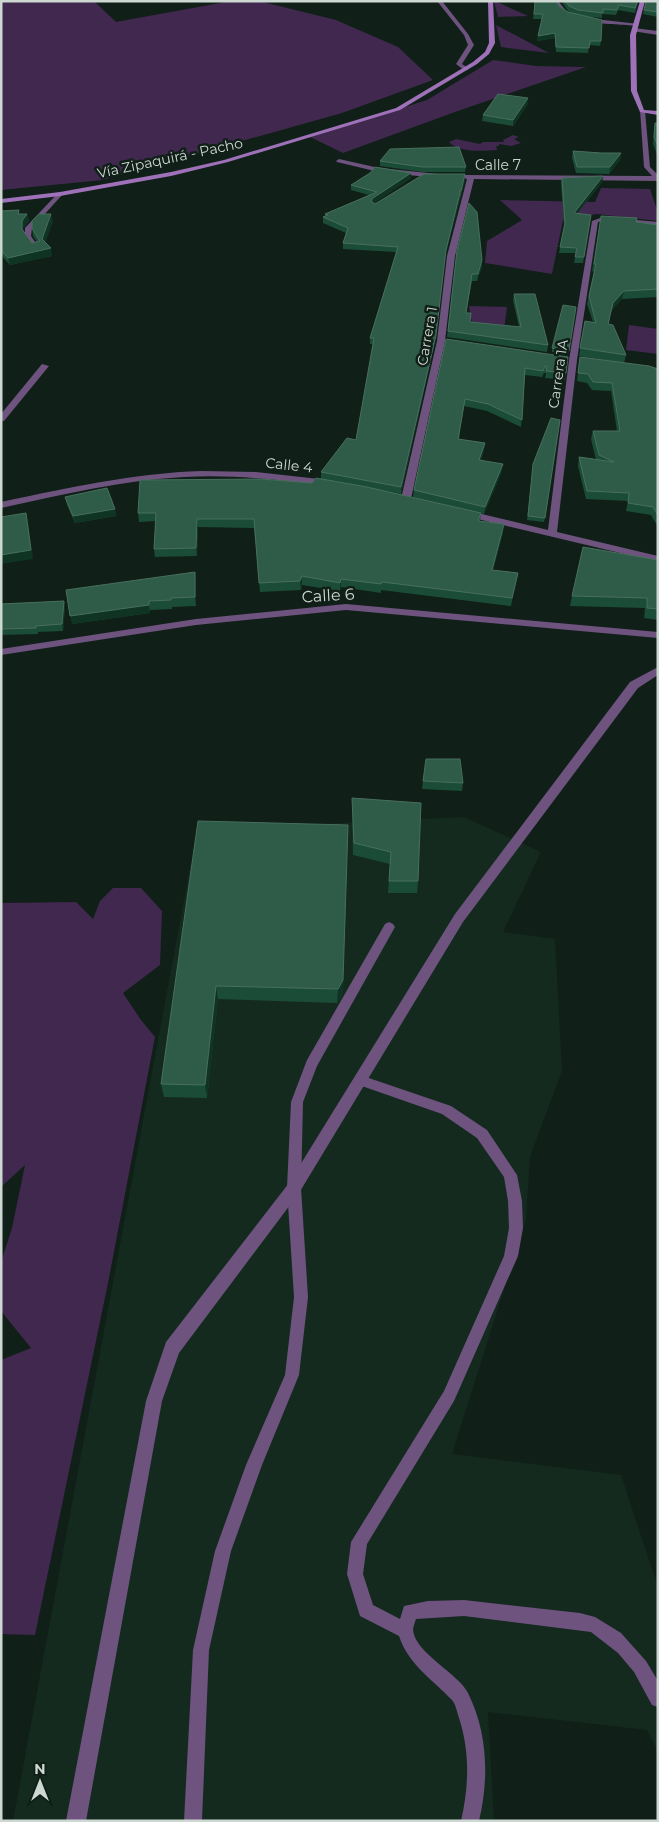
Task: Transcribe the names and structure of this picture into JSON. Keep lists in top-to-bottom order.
{
  "streets": {
    "main road": ["Vía Zipaquirá - Pacho"],
    "street": [
      "Calle 7",
      "Carrera 1",
      "Carrera 1A",
      "Calle 4",
      "Calle 6"
    ]
  },
  "crossings": [
    ["Calle 7", "Carrera 1"]
  ],
  "north": "top"
}
